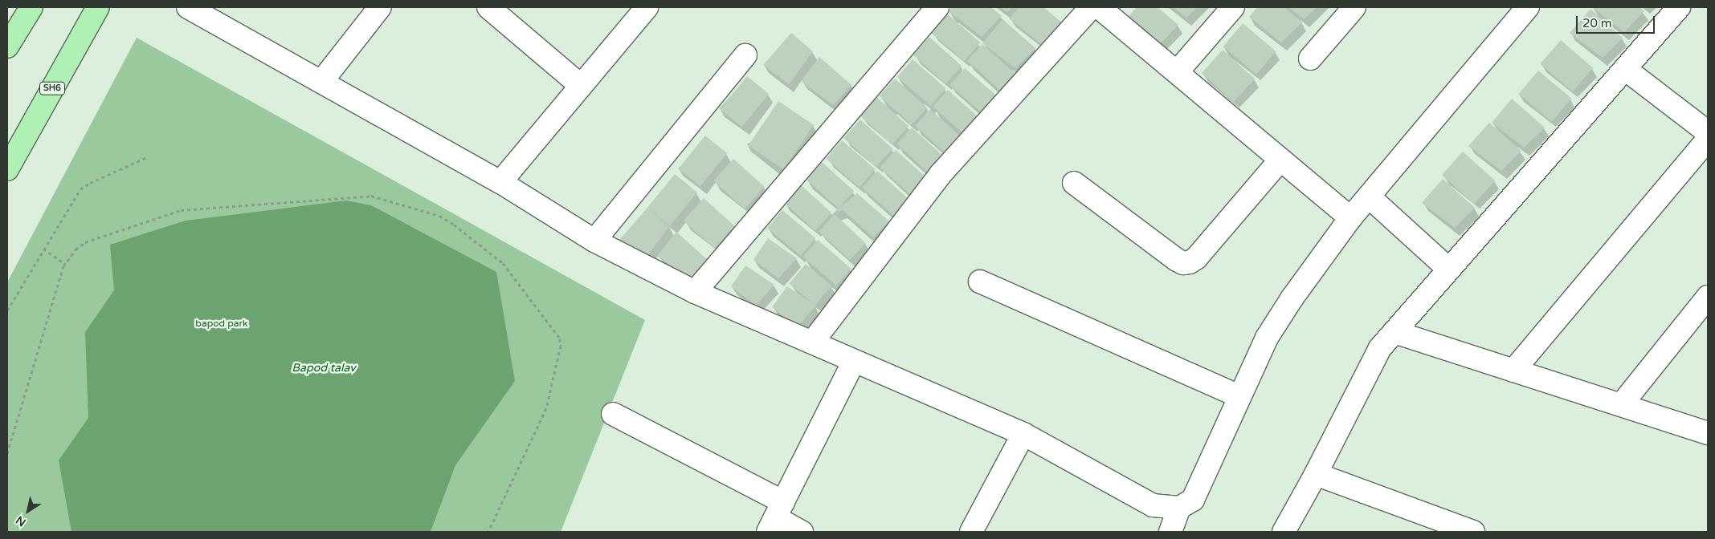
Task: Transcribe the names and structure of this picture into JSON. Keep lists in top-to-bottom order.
{
  "streets": {
    "main road": ["SH6"]
  },
  "water": ["Bapod talav"],
  "parks": ["bapod park"],
  "scale_bar": "20 m",
  "north": "bottom left"
}
